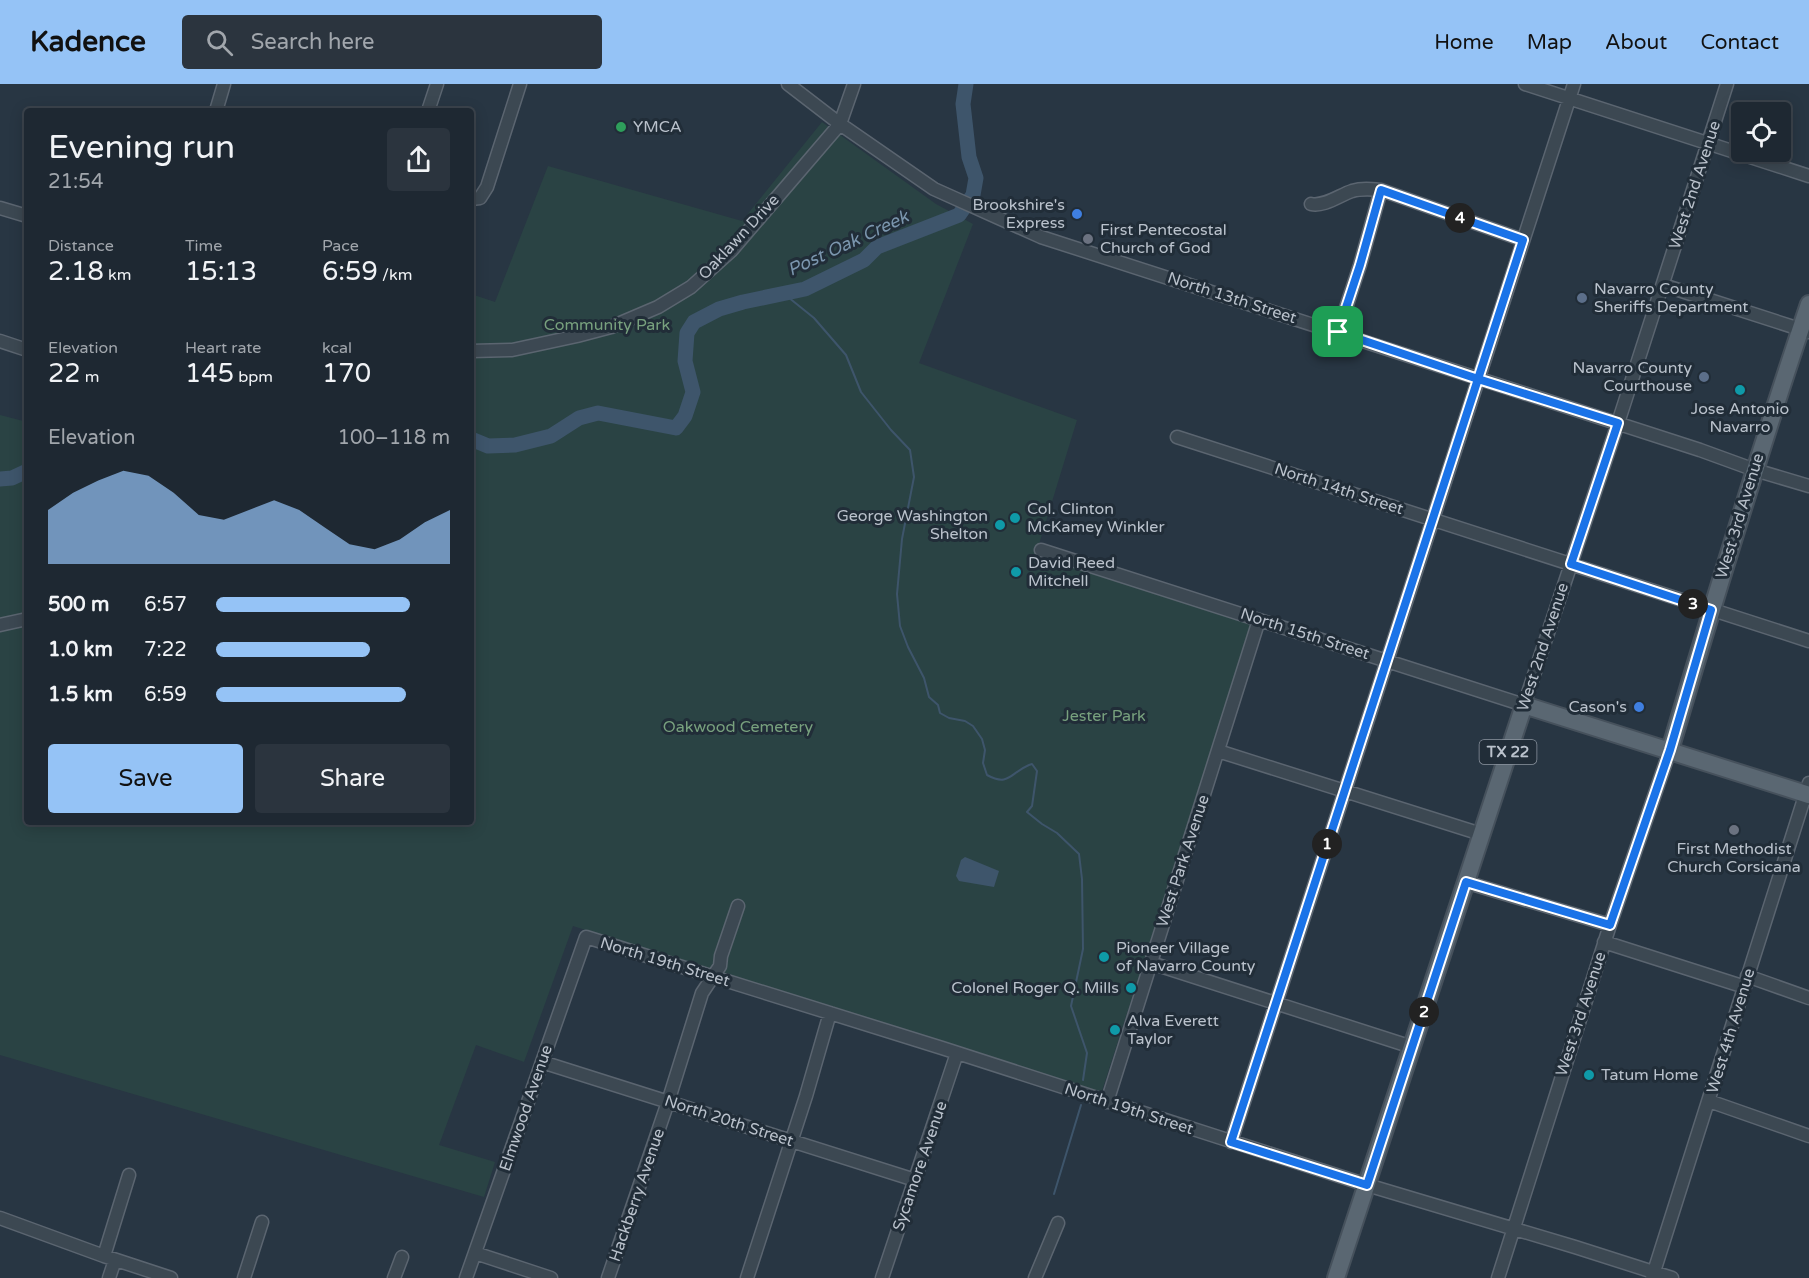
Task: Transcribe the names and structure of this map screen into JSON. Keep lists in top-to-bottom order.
{
  "streets": {
    "main road": [
      "West 2nd Avenue",
      "West 3rd Avenue",
      "North 15th Street",
      "TX 22"
    ],
    "street": [
      "Oaklawn Drive",
      "North 13th Street",
      "North 14th Street",
      "West Park Avenue",
      "North 19th Street",
      "West 4th Avenue",
      "Elmwood Avenue",
      "North 20th Street",
      "Sycamore Avenue",
      "Hackberry Avenue"
    ]
  },
  "crossings": [
    ["West 2nd Avenue", "North 13th Street"],
    ["West 2nd Avenue", "North 14th Street"],
    ["West 2nd Avenue", "North 15th Street"],
    ["West 2nd Avenue", "North 19th Street"],
    ["Oaklawn Drive", "North 13th Street"],
    ["North 13th Street", "West 3rd Avenue"],
    ["North 14th Street", "West 3rd Avenue"],
    ["West 3rd Avenue", "North 15th Street"],
    ["West 3rd Avenue", "North 19th Street"],
    ["North 15th Street", "West Park Avenue"],
    ["North 15th Street", "West 4th Avenue"],
    ["West Park Avenue", "North 19th Street"],
    ["North 19th Street", "West 4th Avenue"],
    ["North 19th Street", "Elmwood Avenue"],
    ["North 19th Street", "Sycamore Avenue"],
    ["North 19th Street", "Hackberry Avenue"],
    ["Elmwood Avenue", "North 20th Street"],
    ["North 20th Street", "Sycamore Avenue"],
    ["North 20th Street", "Hackberry Avenue"]
  ],
  "water": ["Post Oak Creek"],
  "parks": ["Community Park", "Jester Park", "Oakwood Cemetery"],
  "places": [
    "YMCA",
    "Brookshire's Express",
    "First Pentecostal Church of God",
    "Navarro County Sheriffs Department",
    "Navarro County Courthouse",
    "Jose Antonio Navarro",
    "Col. Clinton McKamey Winkler",
    "George Washington Shelton",
    "David Reed Mitchell",
    "Cason's",
    "First Methodist Church Corsicana",
    "Pioneer Village of Navarro County",
    "Colonel Roger Q. Mills",
    "Alva Everett Taylor",
    "Tatum Home"
  ],
  "page": {
    "header": "Kadence",
    "search": "Search here",
    "nav": [
      "Home",
      "Map",
      "About",
      "Contact"
    ],
    "heading": ["Evening run", "21:54"],
    "pins": [
      "4",
      "3",
      "1",
      "2"
    ],
    "stats": [
      ["Distance", "2.18 km"],
      ["Time", "15:13"],
      ["Pace", "6:59 /km"],
      ["Elevation", "22 m"],
      ["Heart rate", "145 bpm"],
      ["kcal", "170"]
    ],
    "chart": ["Elevation", "100–118 m"],
    "list": [
      {
        "name": "500 m",
        "note": "6:57"
      },
      {
        "name": "1.0 km",
        "note": "7:22"
      },
      {
        "name": "1.5 km",
        "note": "6:59"
      }
    ],
    "buttons": ["Save", "Share"]
  }
}
